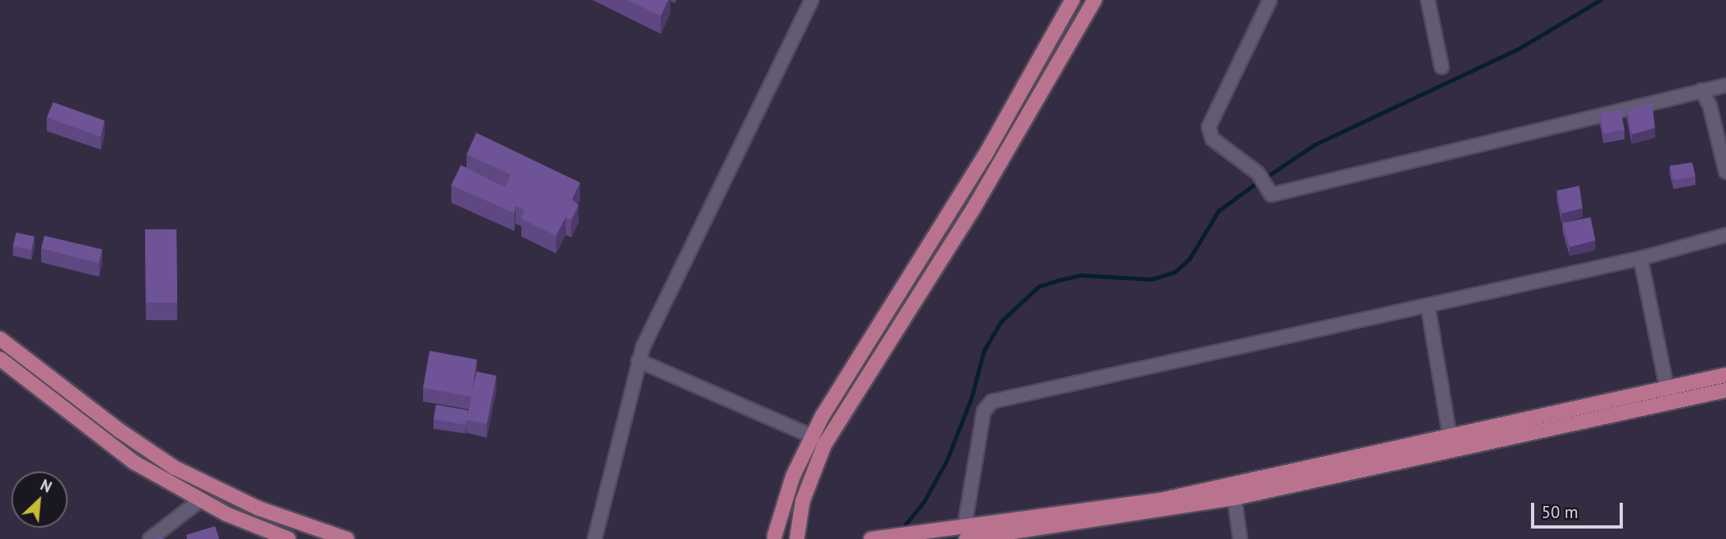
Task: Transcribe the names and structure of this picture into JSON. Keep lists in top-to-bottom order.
{
  "scale_bar": "50 m",
  "north": "top right"
}
